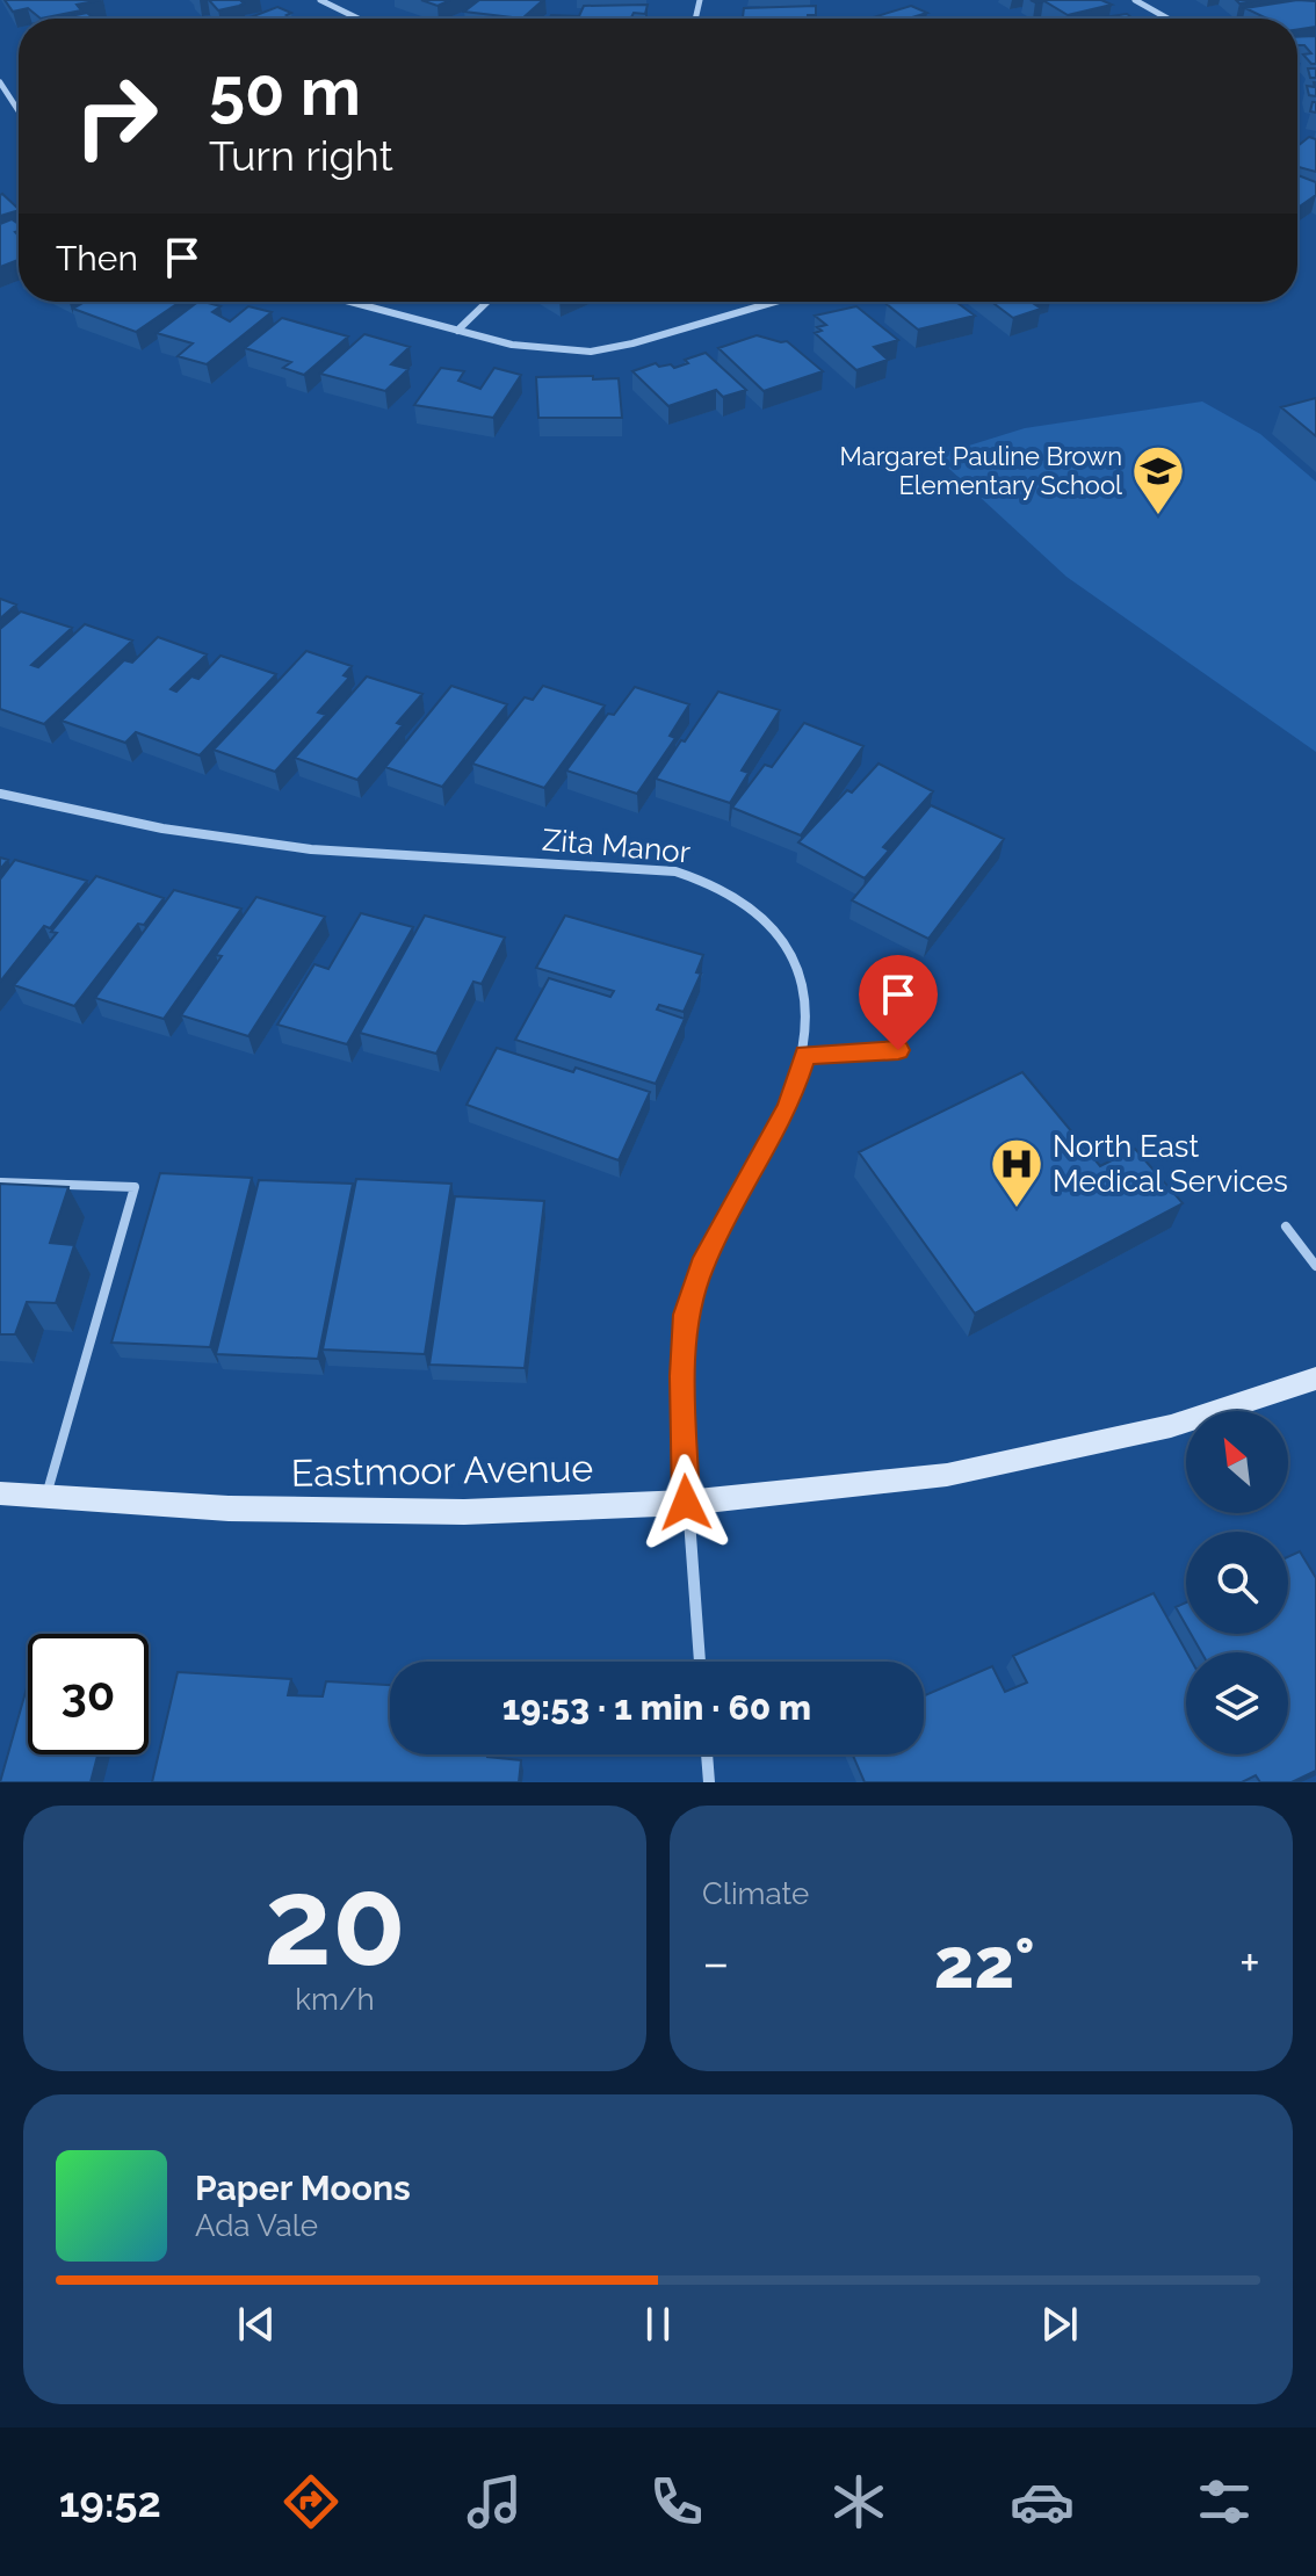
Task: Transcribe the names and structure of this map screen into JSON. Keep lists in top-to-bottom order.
{
  "streets": {
    "street": ["Zita Manor", "Eastmoor Avenue"]
  },
  "crossings": [
    ["Zita Manor", "Eastmoor Avenue"]
  ],
  "places": {
    "school or university": ["Margaret Pauline Brown Elementary School"],
    "hospital": ["North East Medical Services"]
  },
  "north": "top left",
  "page": {
    "turn": ["50 m", "Turn right"],
    "then": "Then",
    "limit": "30",
    "trip": "19:53 · 1 min · 60 m",
    "tile": [
      ["20", "km/h"],
      "Climate"
    ],
    "heat": ["−", "22°", "+"],
    "song": ["Paper Moons", "Ada Vale"],
    "tabs": "19:52"
  }
}
